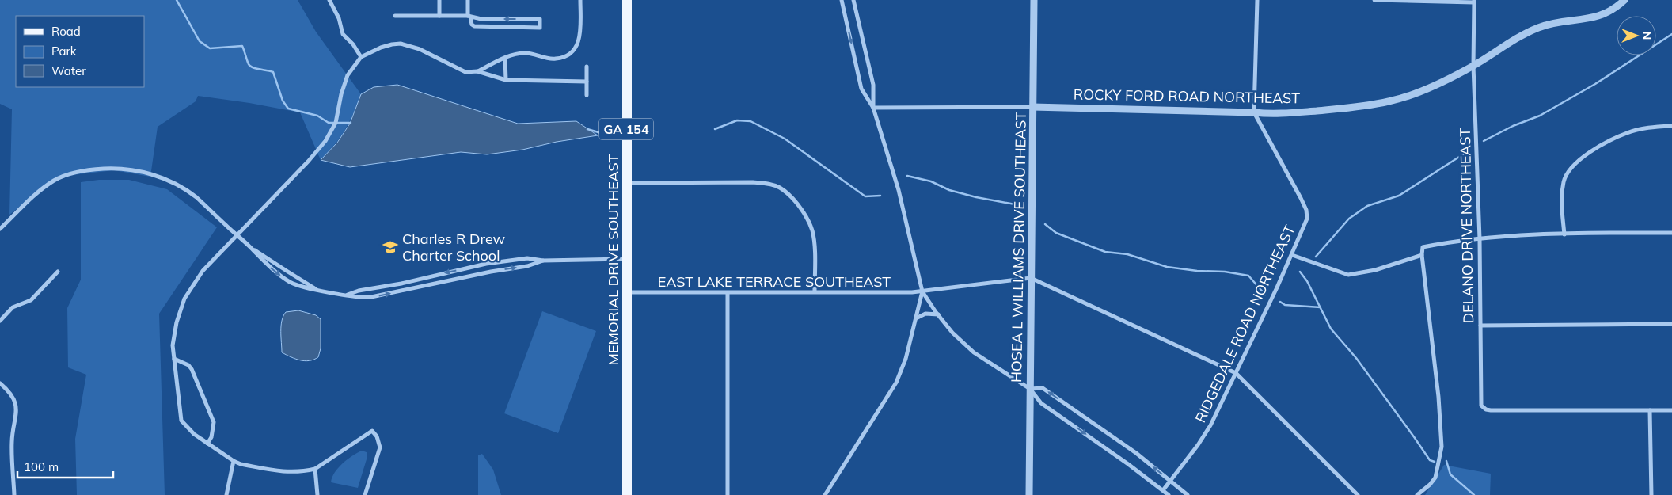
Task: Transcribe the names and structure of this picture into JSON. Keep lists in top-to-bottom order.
{
  "streets": {
    "main road": ["GA 154", "MEMORIAL DRIVE SOUTHEAST"],
    "street": [
      "ROCKY FORD ROAD NORTHEAST",
      "DELANO DRIVE NORTHEAST",
      "HOSEA L WILLIAMS DRIVE SOUTHEAST",
      "EAST LAKE TERRACE SOUTHEAST",
      "RIDGEDALE ROAD NORTHEAST"
    ]
  },
  "crossings": [
    ["ROCKY FORD ROAD NORTHEAST", "DELANO DRIVE NORTHEAST"],
    ["ROCKY FORD ROAD NORTHEAST", "HOSEA L WILLIAMS DRIVE SOUTHEAST"],
    ["ROCKY FORD ROAD NORTHEAST", "RIDGEDALE ROAD NORTHEAST"],
    ["HOSEA L WILLIAMS DRIVE SOUTHEAST", "EAST LAKE TERRACE SOUTHEAST"],
    ["MEMORIAL DRIVE SOUTHEAST", "EAST LAKE TERRACE SOUTHEAST"]
  ],
  "places": {
    "school or university": ["Charles R Drew Charter School"]
  },
  "legend": ["Road", "Park", "Water"],
  "scale_bar": "100 m",
  "north": "right"
}
